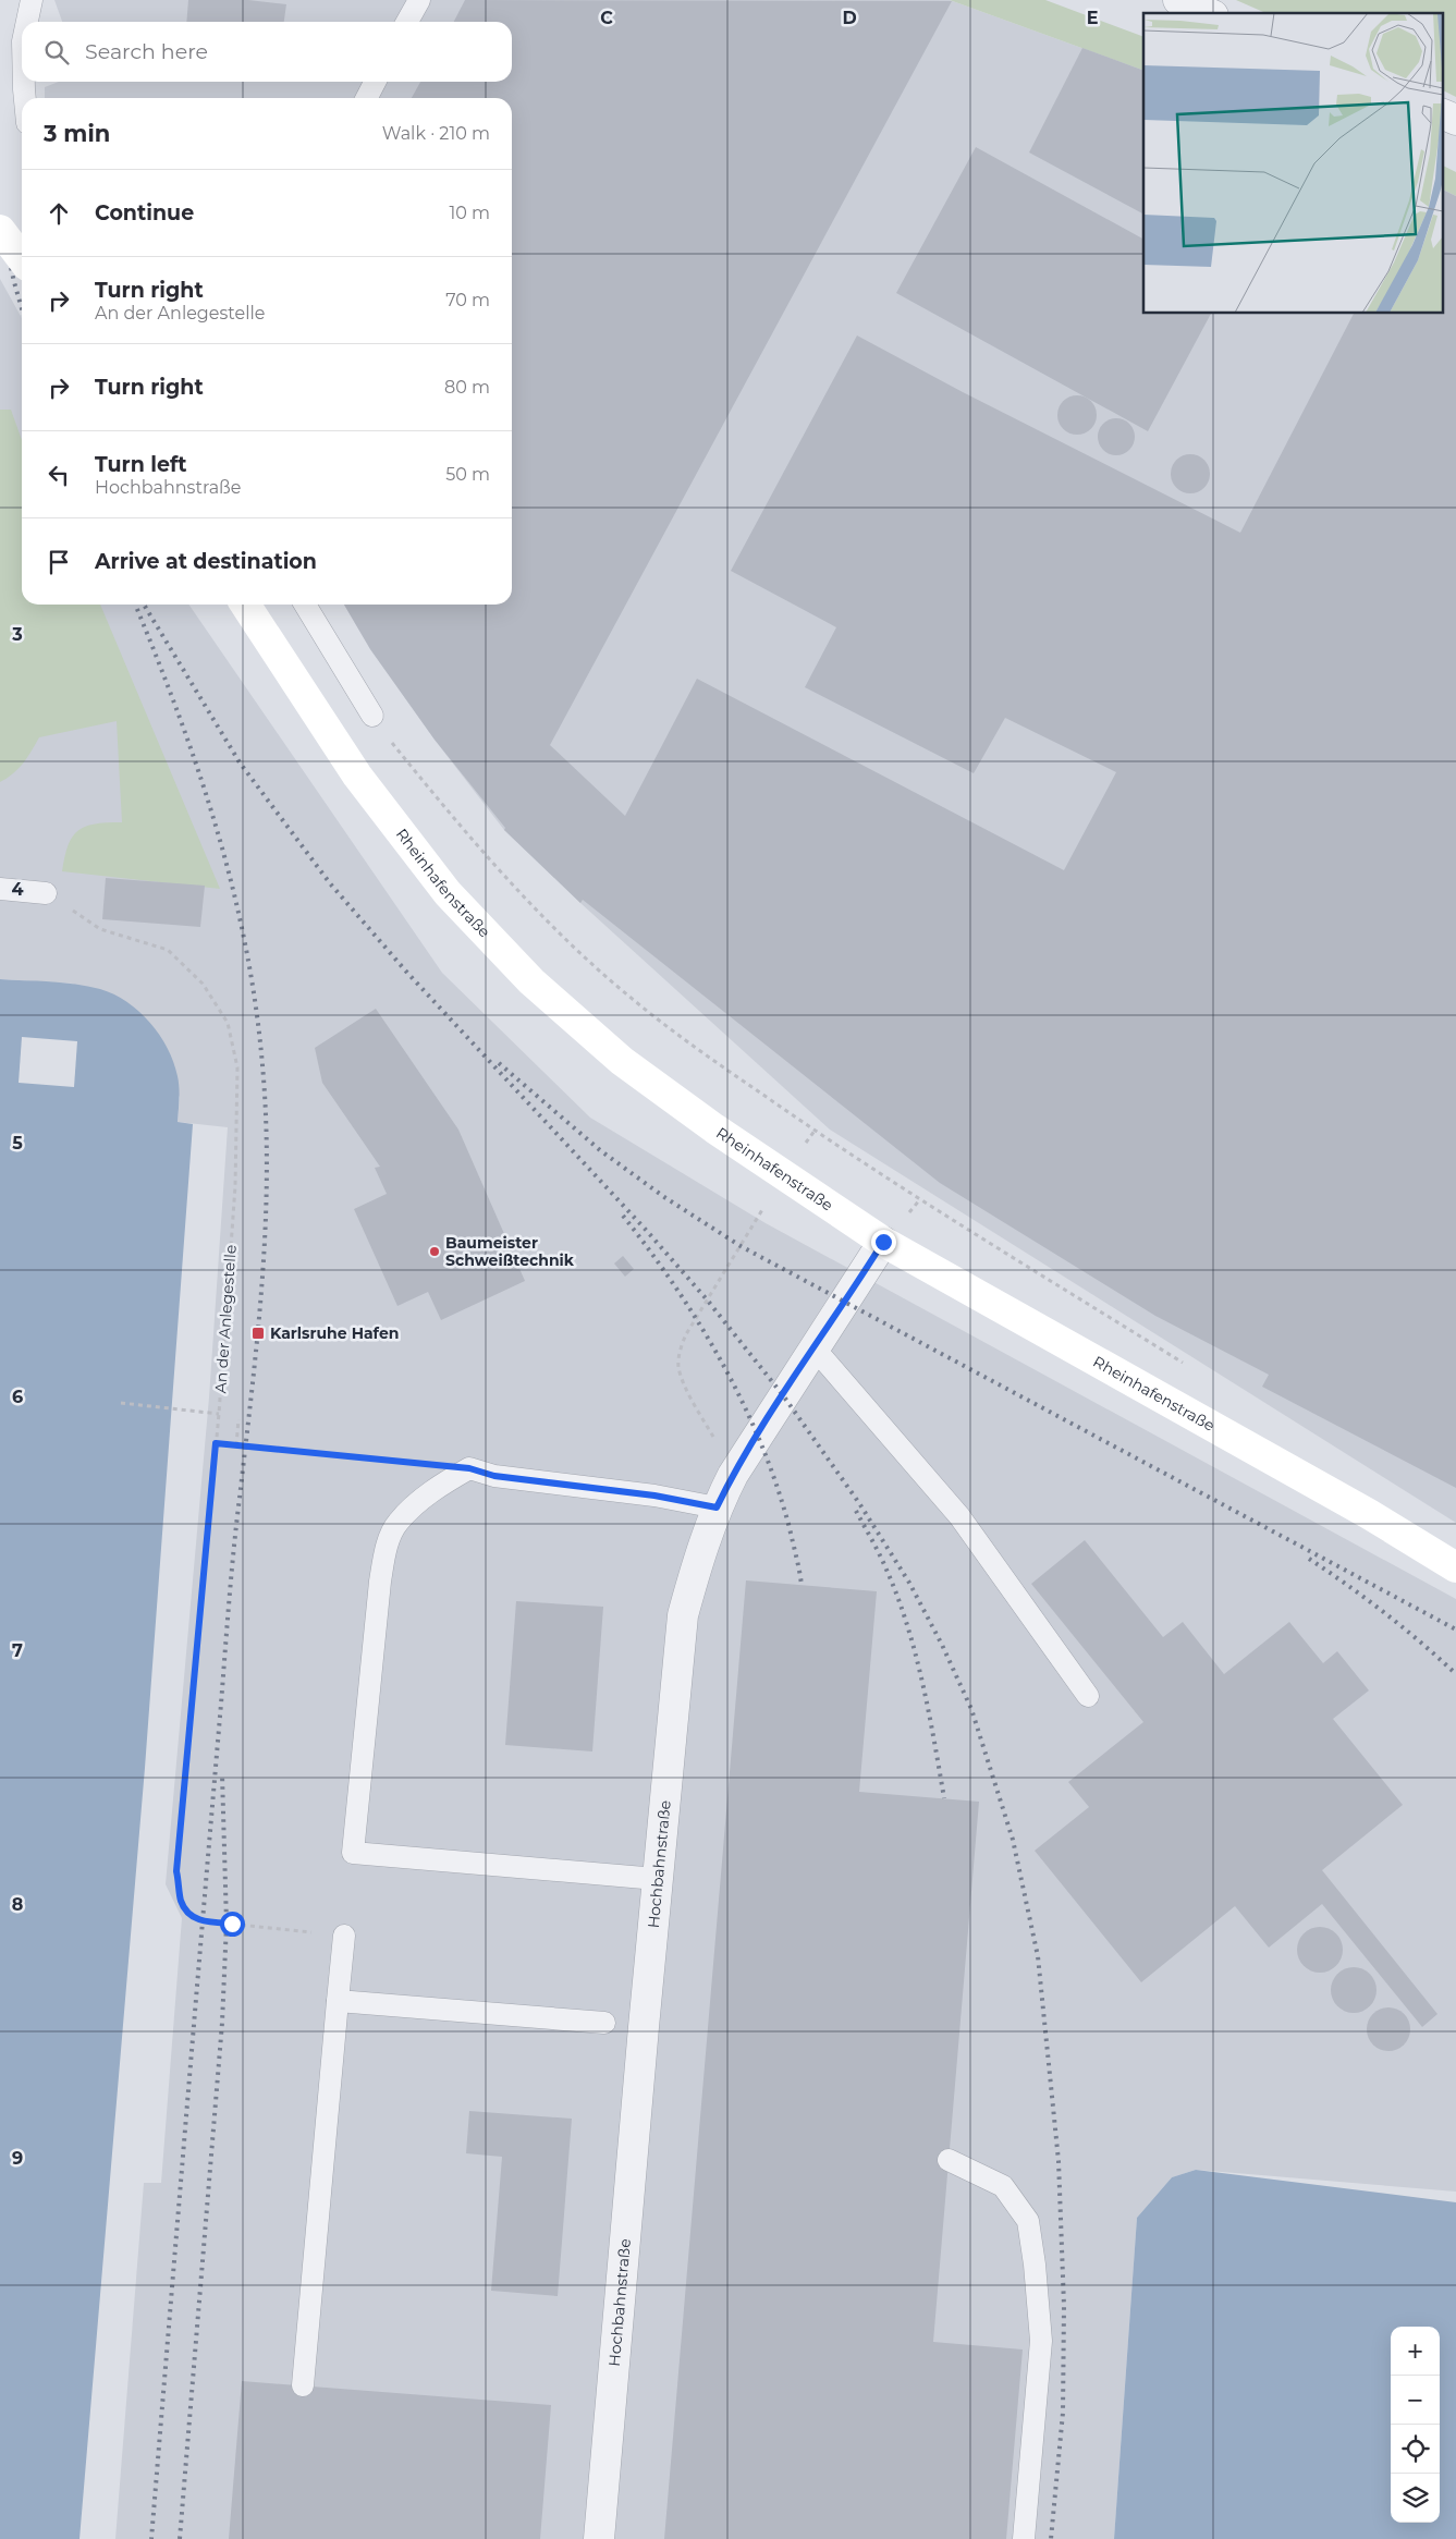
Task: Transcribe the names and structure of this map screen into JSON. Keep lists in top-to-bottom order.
{
  "streets": {
    "main road": ["Rheinhafenstraße"],
    "street": ["Hochbahnstraße"],
    "path": ["An der Anlegestelle"]
  },
  "crossings": [
    ["Rheinhafenstraße", "Hochbahnstraße"]
  ],
  "places": {
    "other": ["Baumeister Schweißtechnik"],
    "transit": ["Karlsruhe Hafen"]
  },
  "page": {
    "search": "Search here",
    "heading": ["3 min", "Walk · 210 m"],
    "list": [
      ["Continue", "10 m"],
      ["Turn right", "An der Anlegestelle", "70 m"],
      ["Turn right", "80 m"],
      ["Turn left", "Hochbahnstraße", "50 m"],
      "Arrive at destination"
    ],
    "map_buttons": ["+", "−"]
  },
  "grid": {
    "columns": ["C", "D", "E"],
    "rows": [
      "3",
      "4",
      "5",
      "6",
      "7",
      "8",
      "9"
    ]
  }
}
